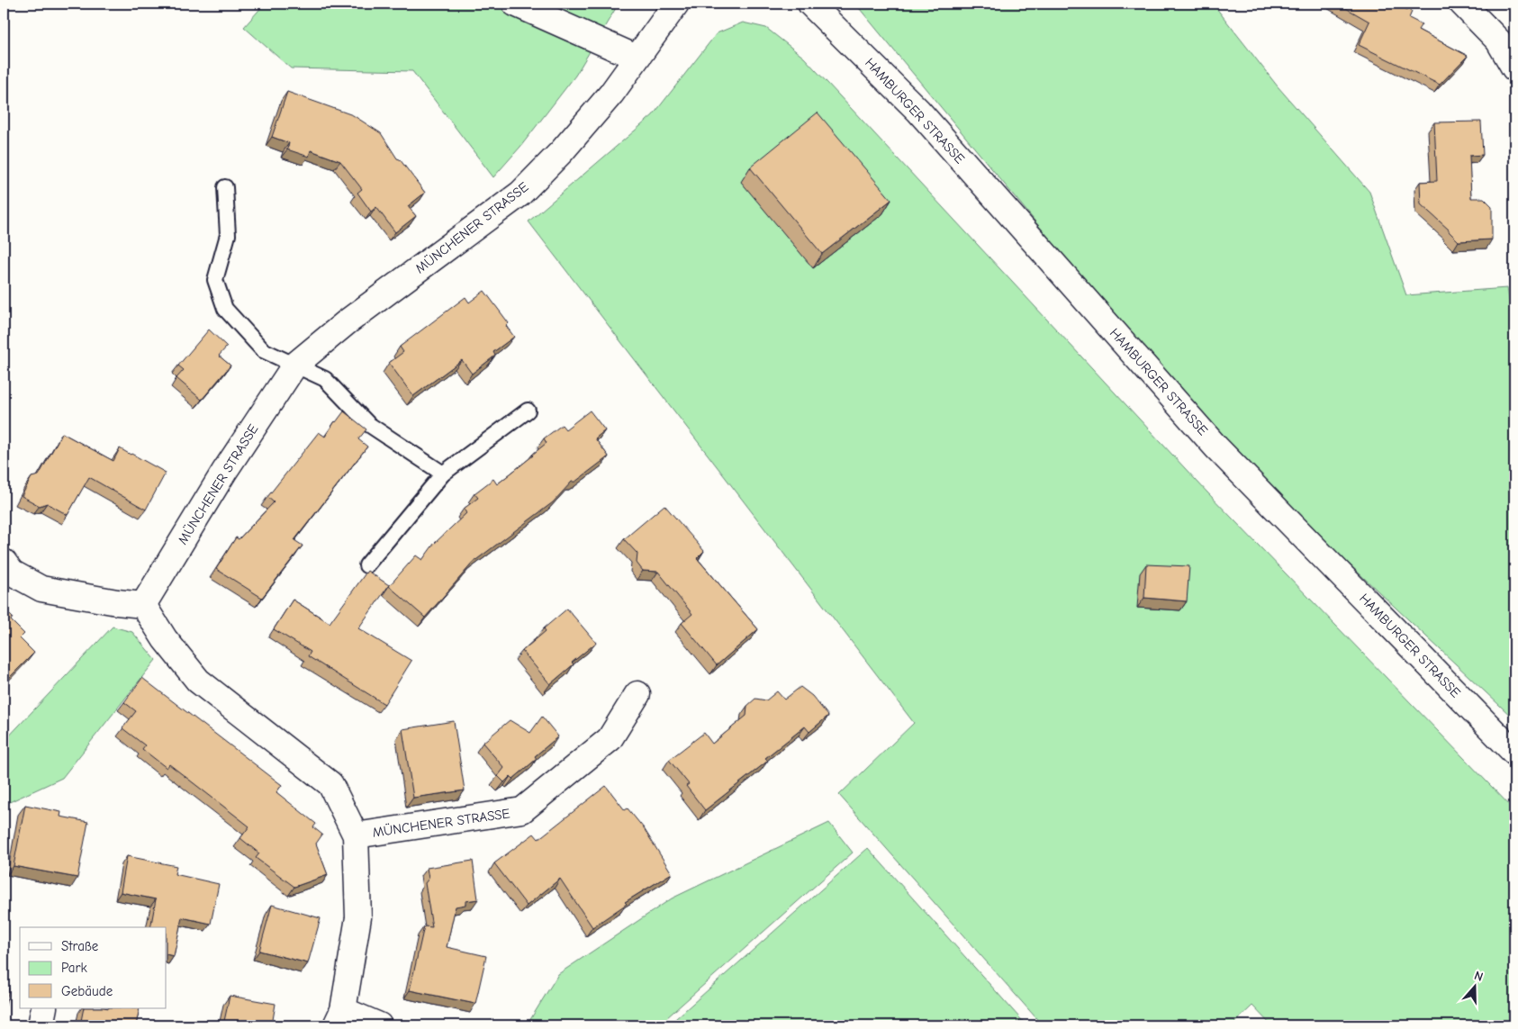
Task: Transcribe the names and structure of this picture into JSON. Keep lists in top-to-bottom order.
{
  "streets": {
    "street": ["HAMBURGER STRASSE", "MÜNCHENER STRASSE"]
  },
  "legend": ["Straße", "Park", "Gebäude"],
  "north": "top"
}
